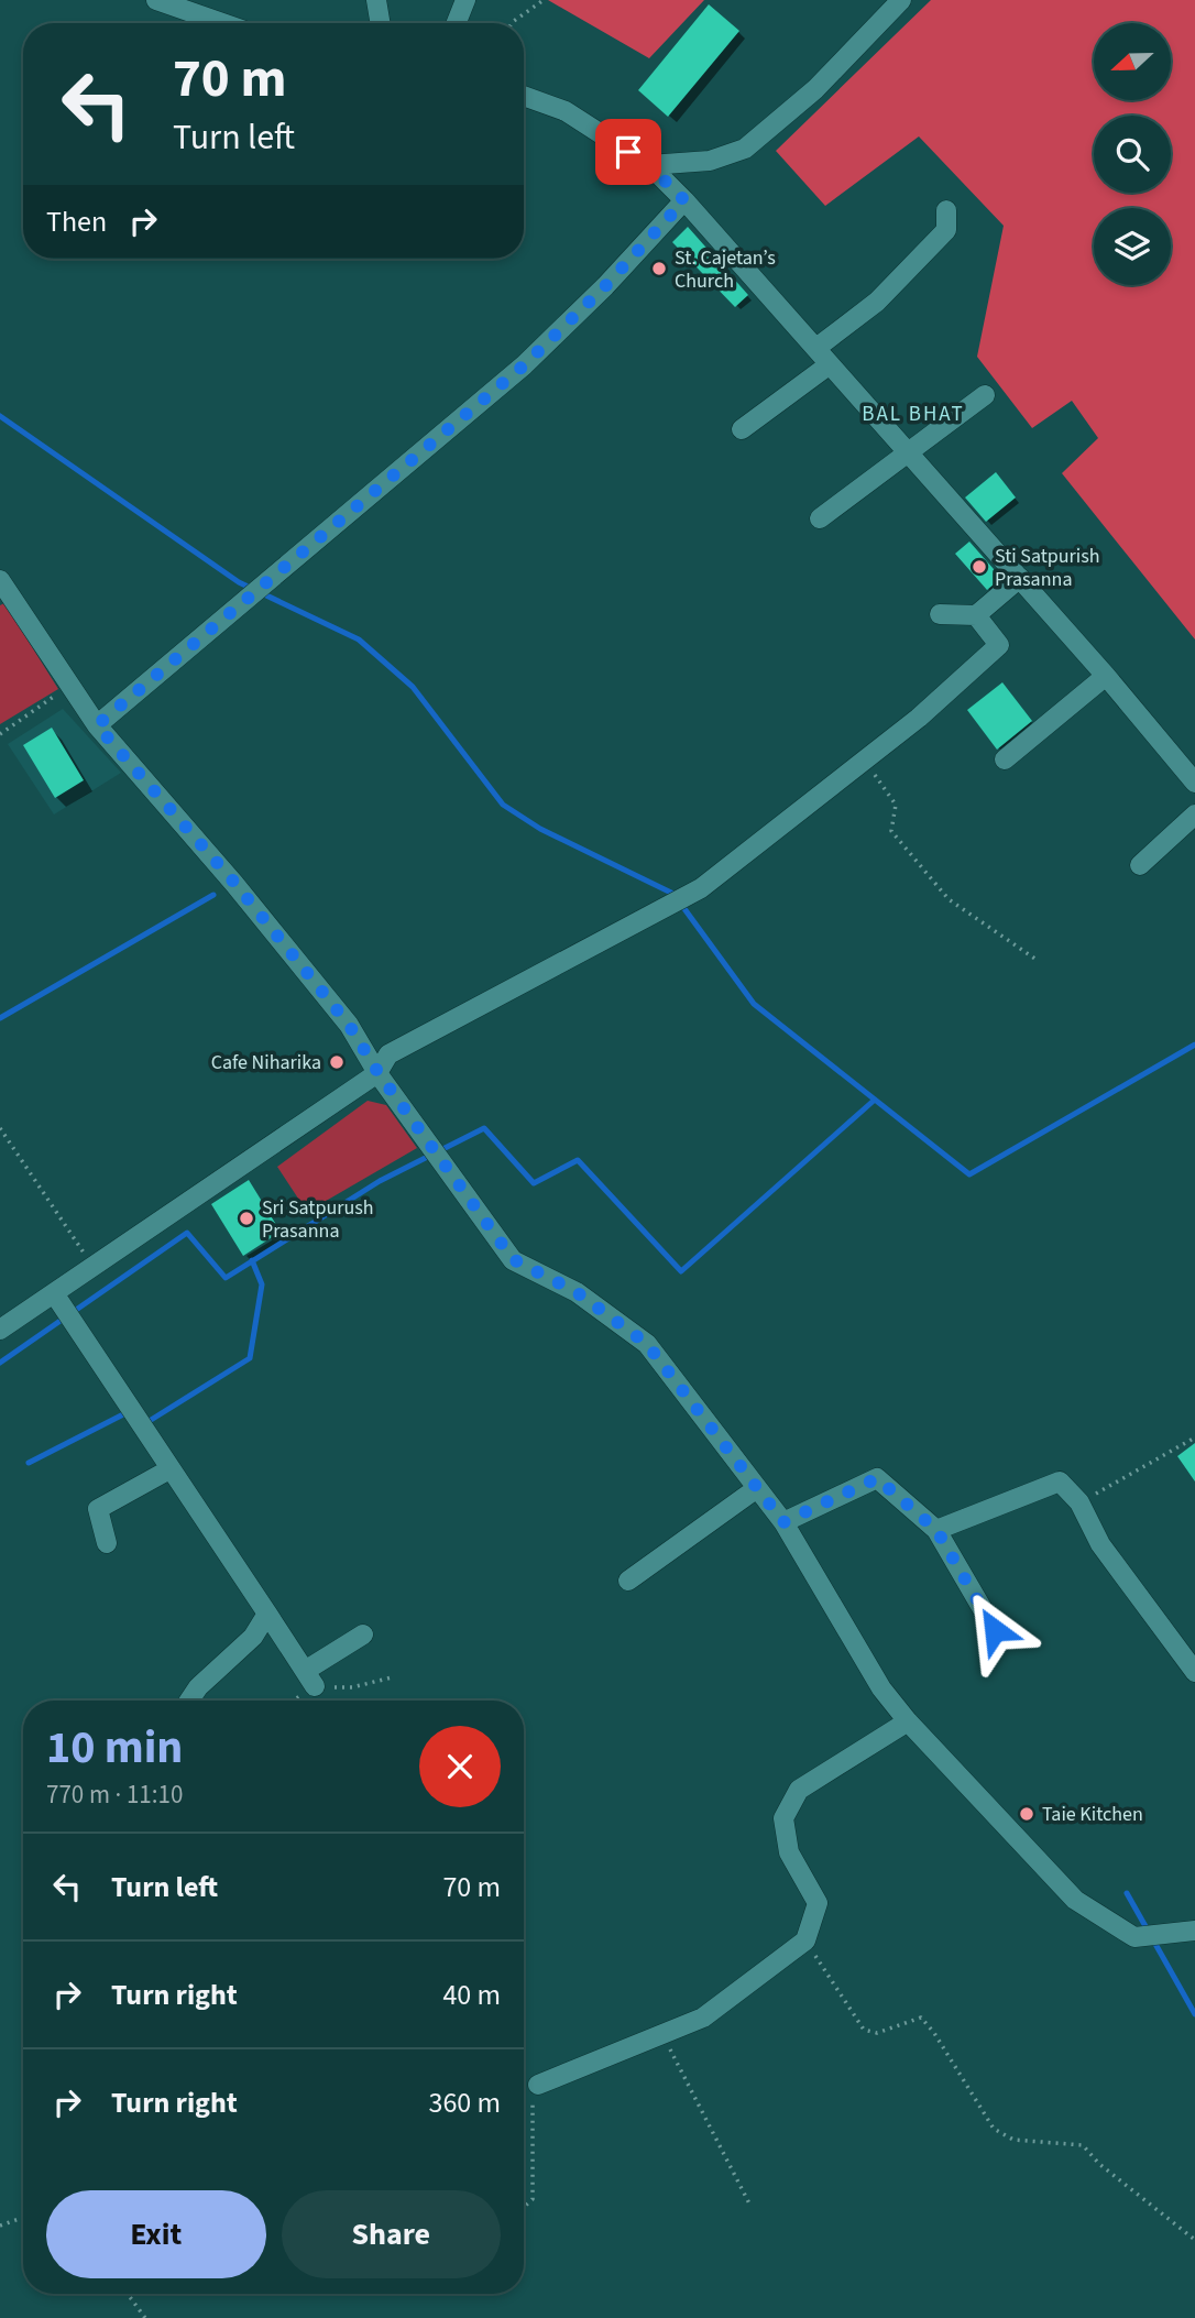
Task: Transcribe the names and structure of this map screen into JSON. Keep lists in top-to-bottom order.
{
  "districts": ["BAL BHAT"],
  "places": [
    "St. Cajetan’s Church",
    "Sti Satpurish Prasanna",
    "Cafe Niharika",
    "Sri Satpurush Prasanna",
    "Taie Kitchen"
  ],
  "north": "left",
  "page": {
    "turn": ["70 m", "Turn left"],
    "then": "Then",
    "heading": ["10 min", "770 m · 11:10"],
    "list": [
      {
        "name": "Turn left",
        "value": "70 m"
      },
      {
        "name": "Turn right",
        "value": "40 m"
      },
      {
        "name": "Turn right",
        "value": "360 m"
      }
    ],
    "buttons": ["Exit", "Share"]
  }
}
